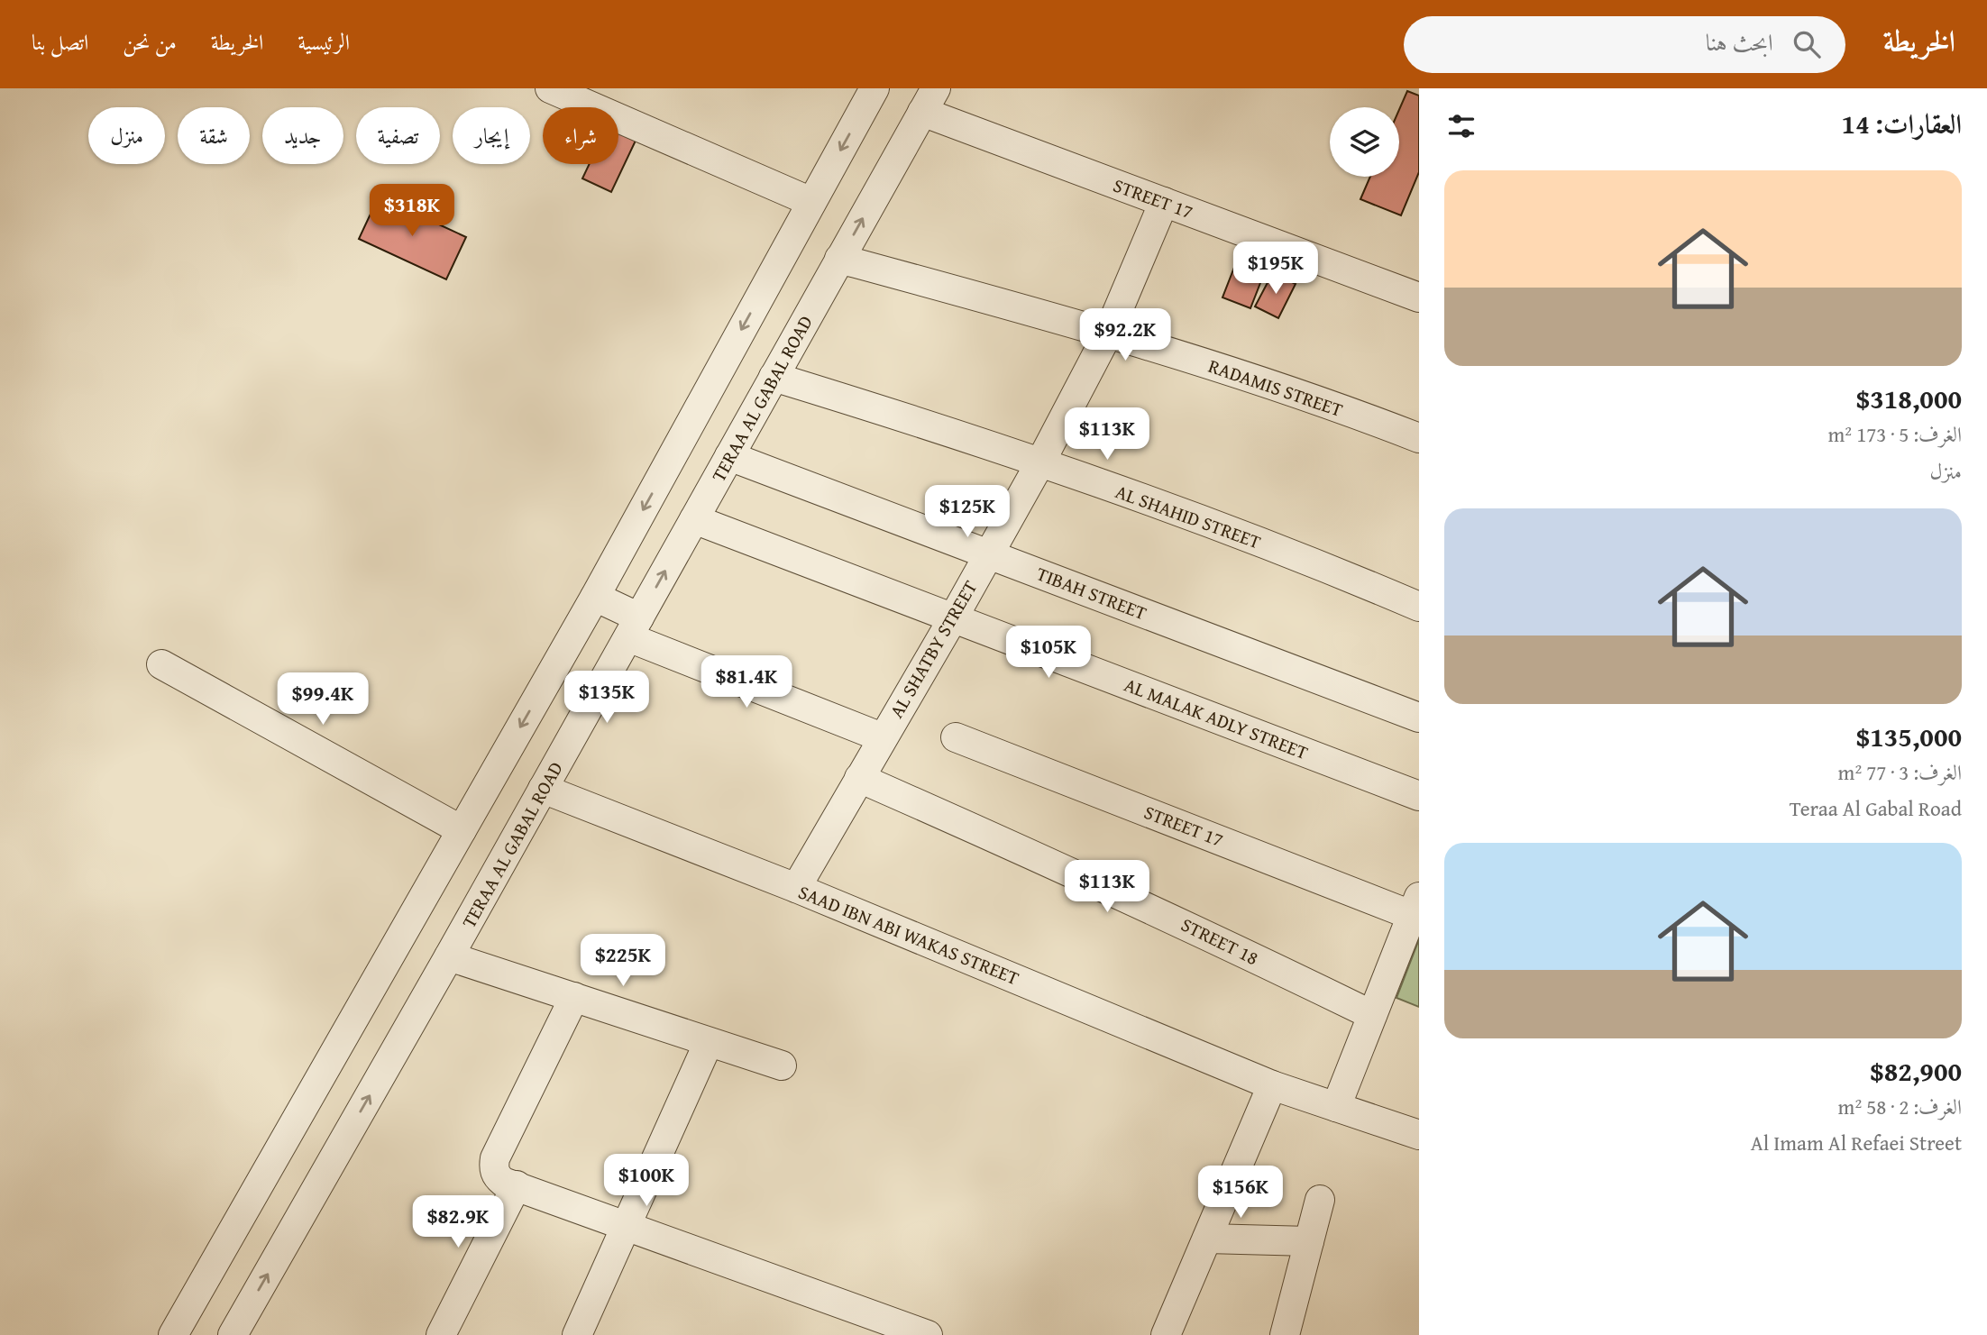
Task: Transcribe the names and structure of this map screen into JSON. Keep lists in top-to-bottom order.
{
  "streets": {
    "street": [
      "STREET 17",
      "RADAMIS STREET",
      "TERAA AL GABAL ROAD",
      "AL SHAHID STREET",
      "TIBAH STREET",
      "AL SHATBY STREET",
      "AL MALAK ADLY STREET",
      "SAAD IBN ABI WAKAS STREET",
      "STREET 18"
    ]
  },
  "crossings": [
    ["STREET 17", "TERAA AL GABAL ROAD"],
    ["STREET 17", "AL SHATBY STREET"],
    ["RADAMIS STREET", "TERAA AL GABAL ROAD"],
    ["RADAMIS STREET", "AL SHATBY STREET"],
    ["TERAA AL GABAL ROAD", "AL SHAHID STREET"],
    ["TERAA AL GABAL ROAD", "TIBAH STREET"],
    ["TERAA AL GABAL ROAD", "AL MALAK ADLY STREET"],
    ["TERAA AL GABAL ROAD", "SAAD IBN ABI WAKAS STREET"],
    ["AL SHAHID STREET", "AL SHATBY STREET"],
    ["TIBAH STREET", "AL SHATBY STREET"],
    ["AL SHATBY STREET", "AL MALAK ADLY STREET"],
    ["AL SHATBY STREET", "SAAD IBN ABI WAKAS STREET"],
    ["AL SHATBY STREET", "STREET 18"]
  ],
  "page": {
    "header": "الخريطة",
    "search": "ابحث هنا",
    "nav": [
      "الرئيسية",
      "الخريطة",
      "من نحن",
      "اتصل بنا"
    ],
    "heading": "العقارات: 14",
    "chip": [
      "شراء",
      "إيجار",
      "تصفية",
      "جديد",
      "شقة",
      "منزل"
    ],
    "list": [
      {
        "name": "$318,000",
        "note": "الغرف: 5 · 173 m² · منزل"
      },
      {
        "name": "$135,000",
        "note": "الغرف: 3 · 77 m² · Teraa Al Gabal Road"
      },
      {
        "name": "$82,900",
        "note": "الغرف: 2 · 58 m² · Al Imam Al Refaei Street"
      }
    ],
    "price": [
      "$318K",
      "$195K",
      "$92.2K",
      "$113K",
      "$125K",
      "$105K",
      "$81.4K",
      "$135K",
      "$99.4K",
      "$113K",
      "$225K",
      "$100K",
      "$156K",
      "$82.9K"
    ]
  }
}
